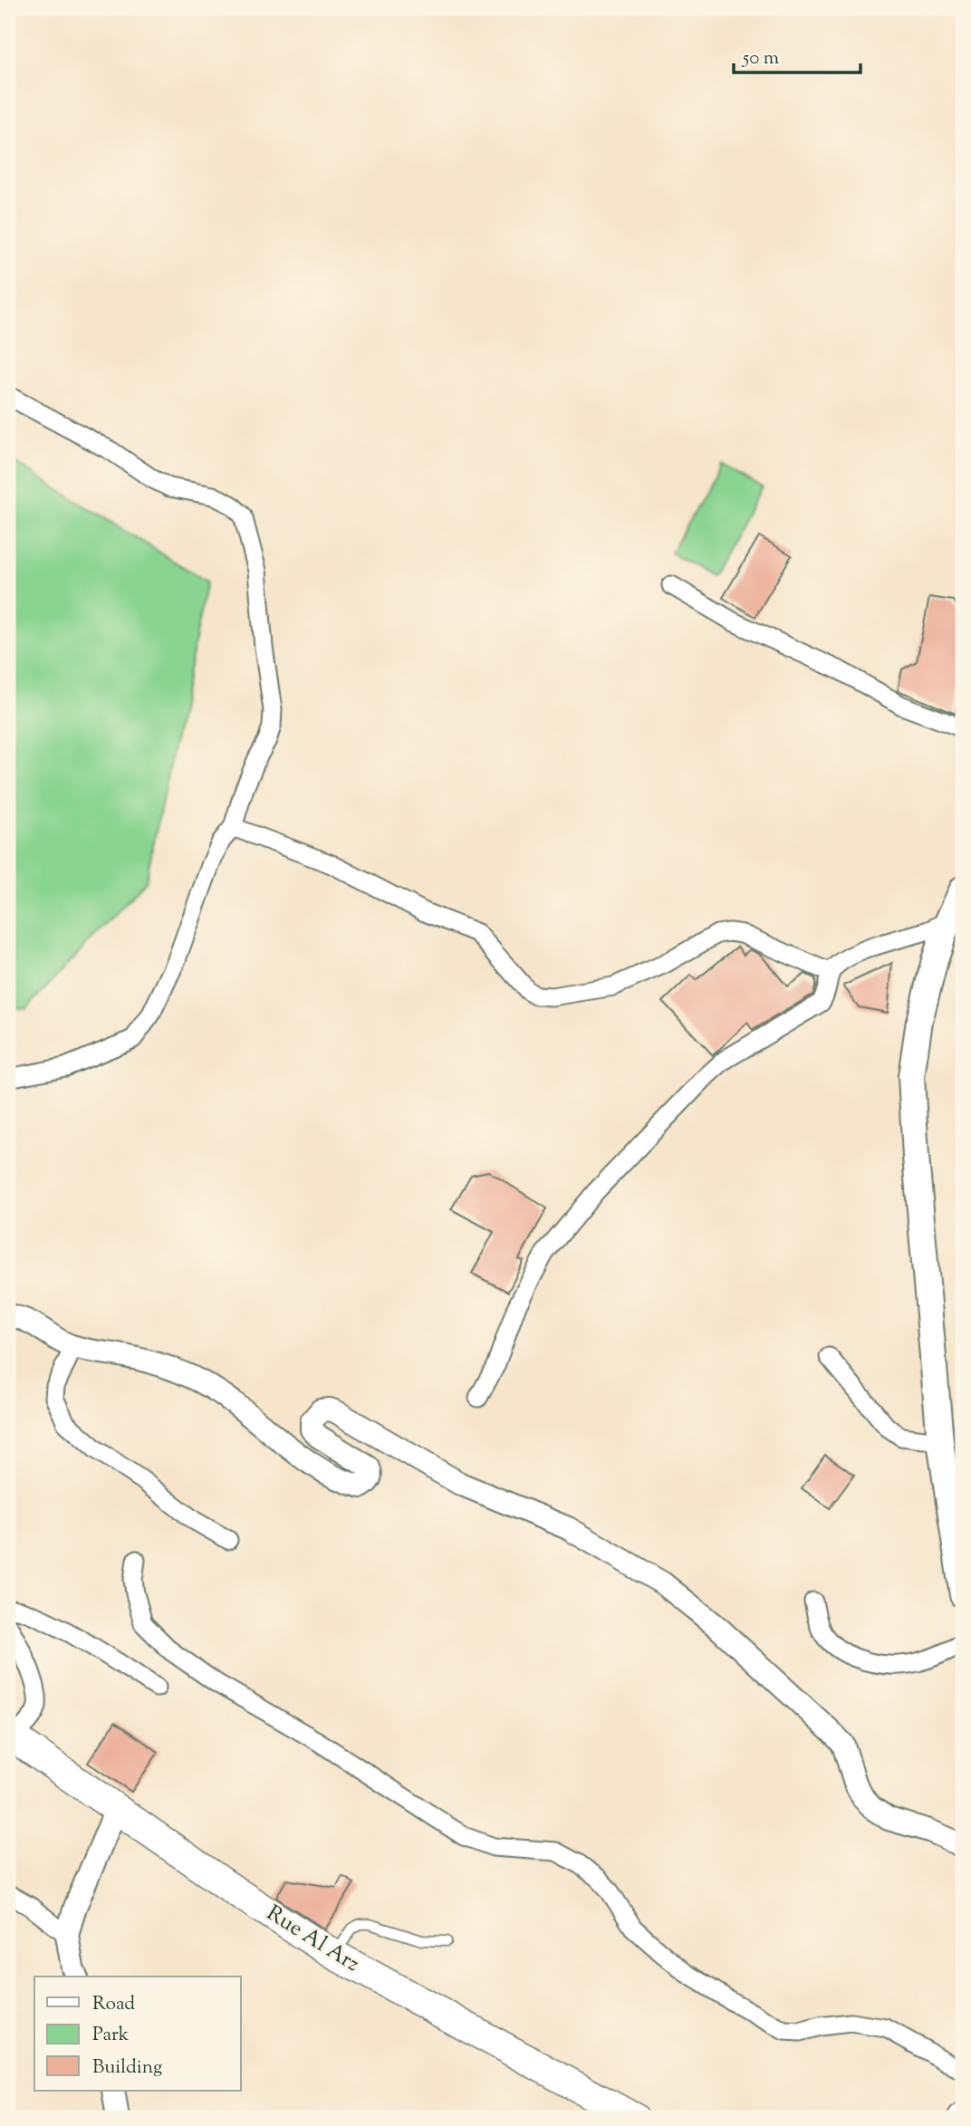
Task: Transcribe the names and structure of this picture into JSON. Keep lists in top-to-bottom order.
{
  "streets": {
    "main road": ["Rue Al Arz"]
  },
  "legend": ["Road", "Park", "Building"],
  "scale_bar": "50 m"
}
